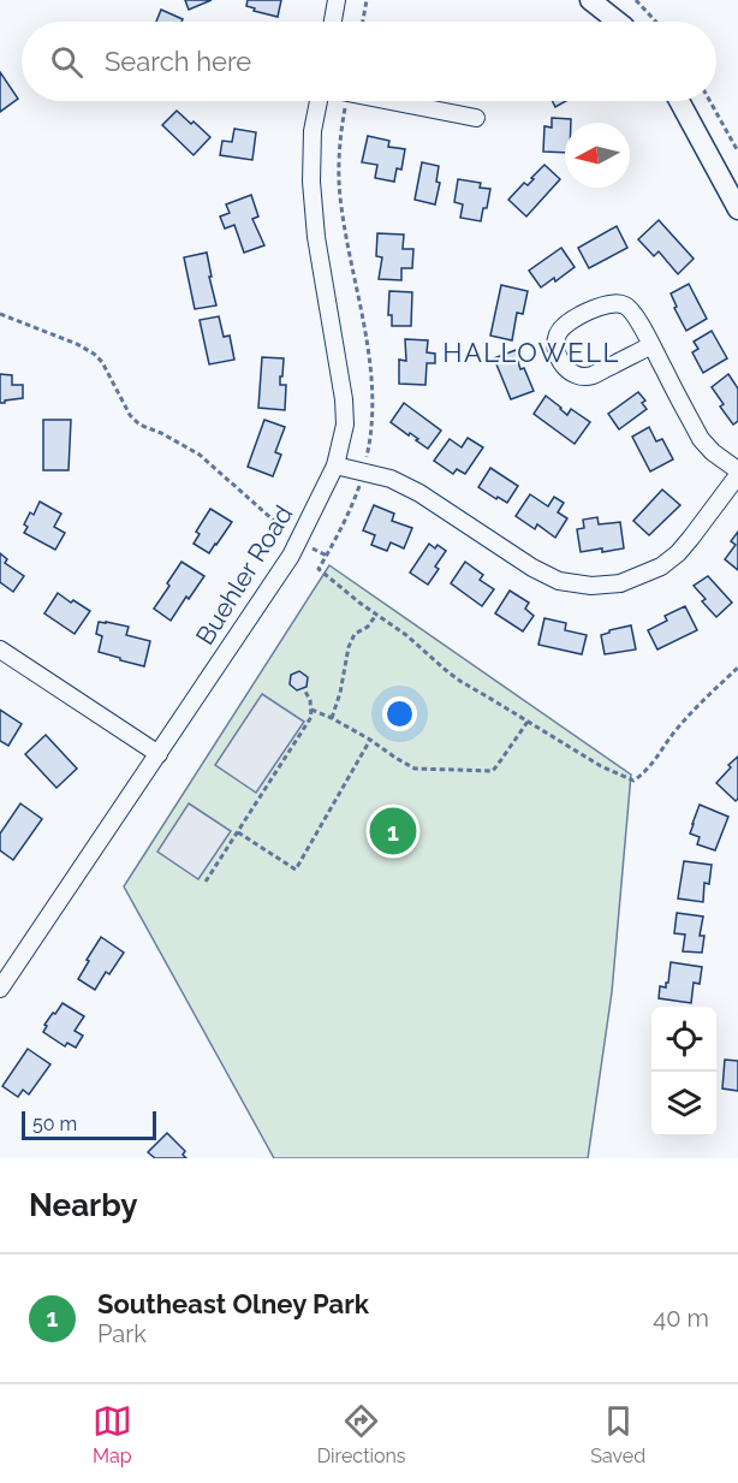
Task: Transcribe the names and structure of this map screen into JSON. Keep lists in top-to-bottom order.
{
  "streets": {
    "street": ["Buehler Road"]
  },
  "districts": ["HALLOWELL"],
  "scale_bar": "50 m",
  "north": "left",
  "page": {
    "search": "Search here",
    "pins": "1",
    "scale": "50 m",
    "heading": "Nearby",
    "list": [
      {
        "mark": "1",
        "name": "Southeast Olney Park",
        "note": "Park",
        "value": "40 m"
      }
    ],
    "nav": ["Map", "Directions", "Saved"]
  }
}
